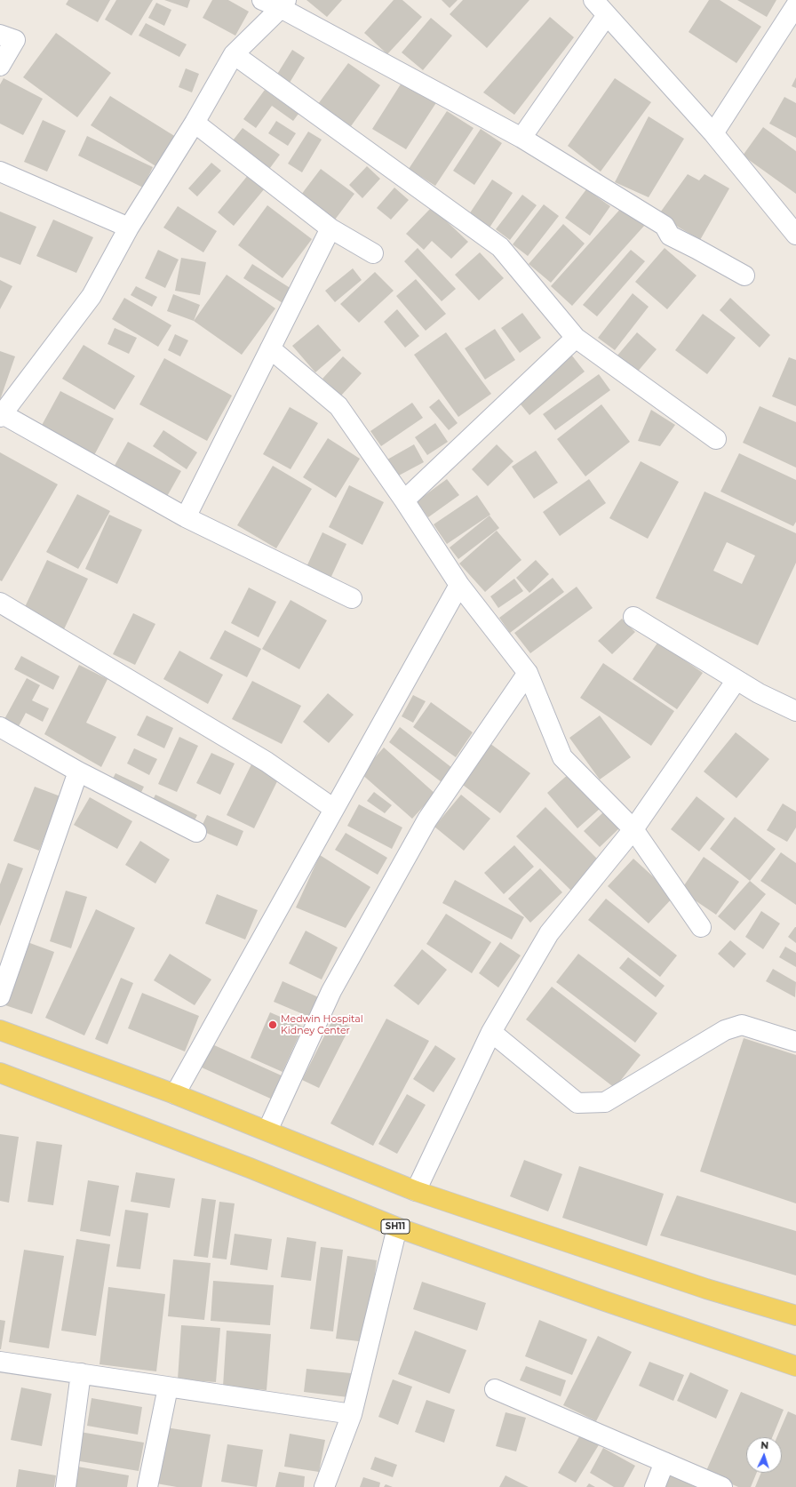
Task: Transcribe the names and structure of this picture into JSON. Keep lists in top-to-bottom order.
{
  "streets": {
    "main road": ["SH11"]
  },
  "places": ["Medwin Hospital Kidney Center"],
  "north": "top"
}
